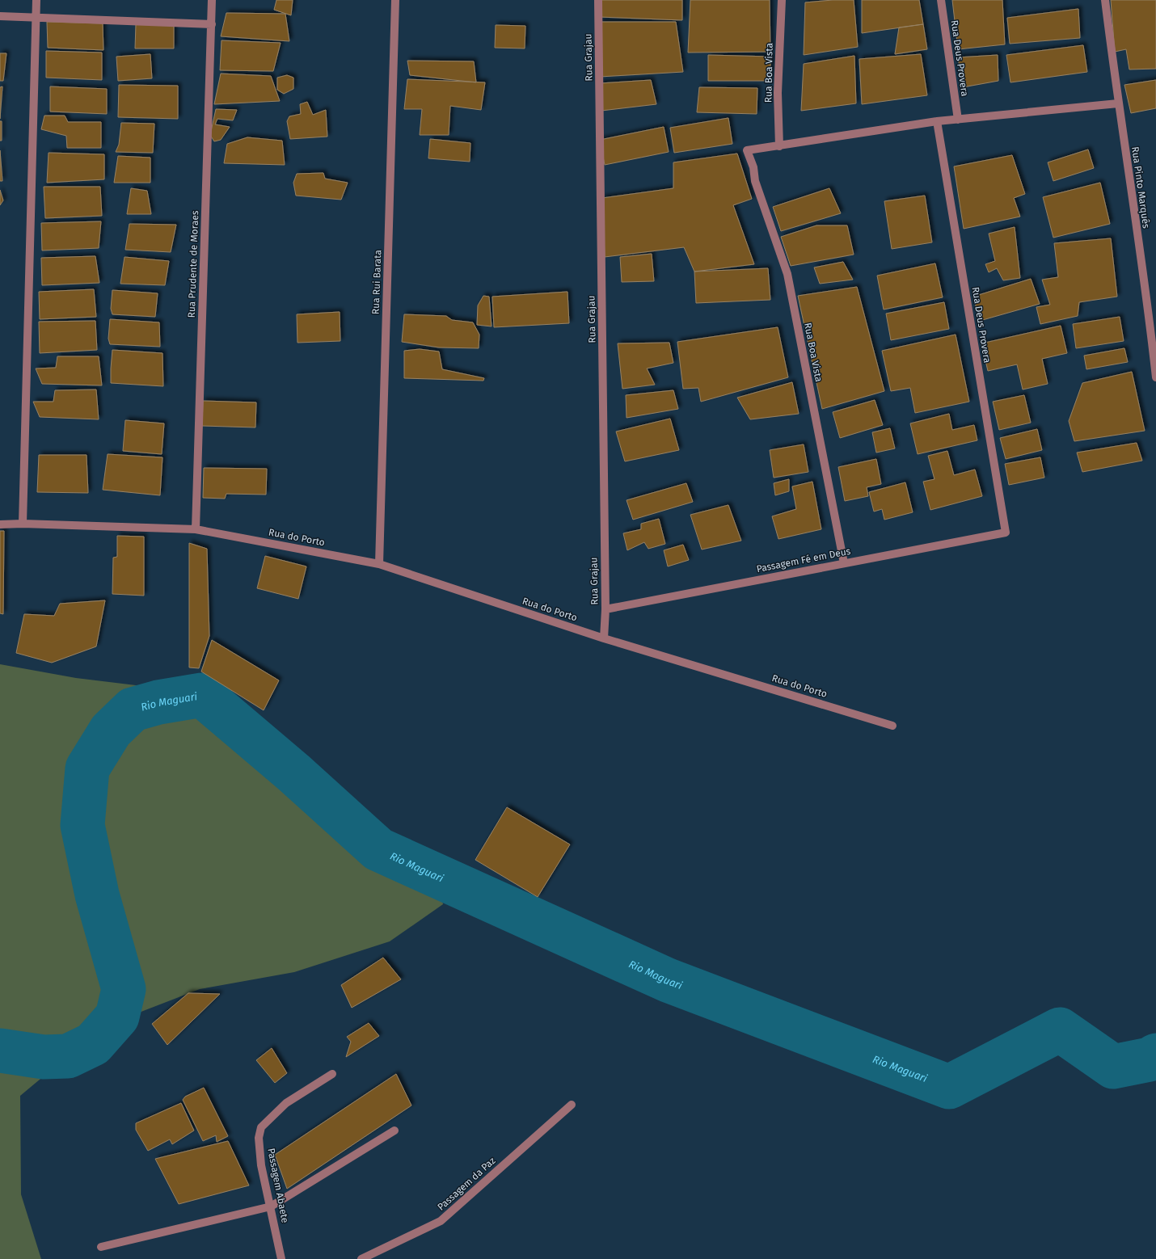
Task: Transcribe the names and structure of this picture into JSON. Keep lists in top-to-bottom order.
{
  "streets": {
    "street": [
      "Rua Grajau",
      "Rua Deus Provera",
      "Rua Boa Vista",
      "Rua Pinto Marquês",
      "Rua Prudente de Moraes",
      "Rua Rui Barata",
      "Rua do Porto",
      "Passagem Fé em Deus",
      "Passagem da Paz",
      "Passagem Abaete"
    ]
  },
  "crossings": [
    ["Rua Grajau", "Rua do Porto"],
    ["Rua Grajau", "Passagem Fé em Deus"],
    ["Rua Deus Provera", "Passagem Fé em Deus"],
    ["Rua Boa Vista", "Passagem Fé em Deus"],
    ["Rua Prudente de Moraes", "Rua do Porto"],
    ["Rua Rui Barata", "Rua do Porto"]
  ],
  "water": ["Rio Maguari"]
}
